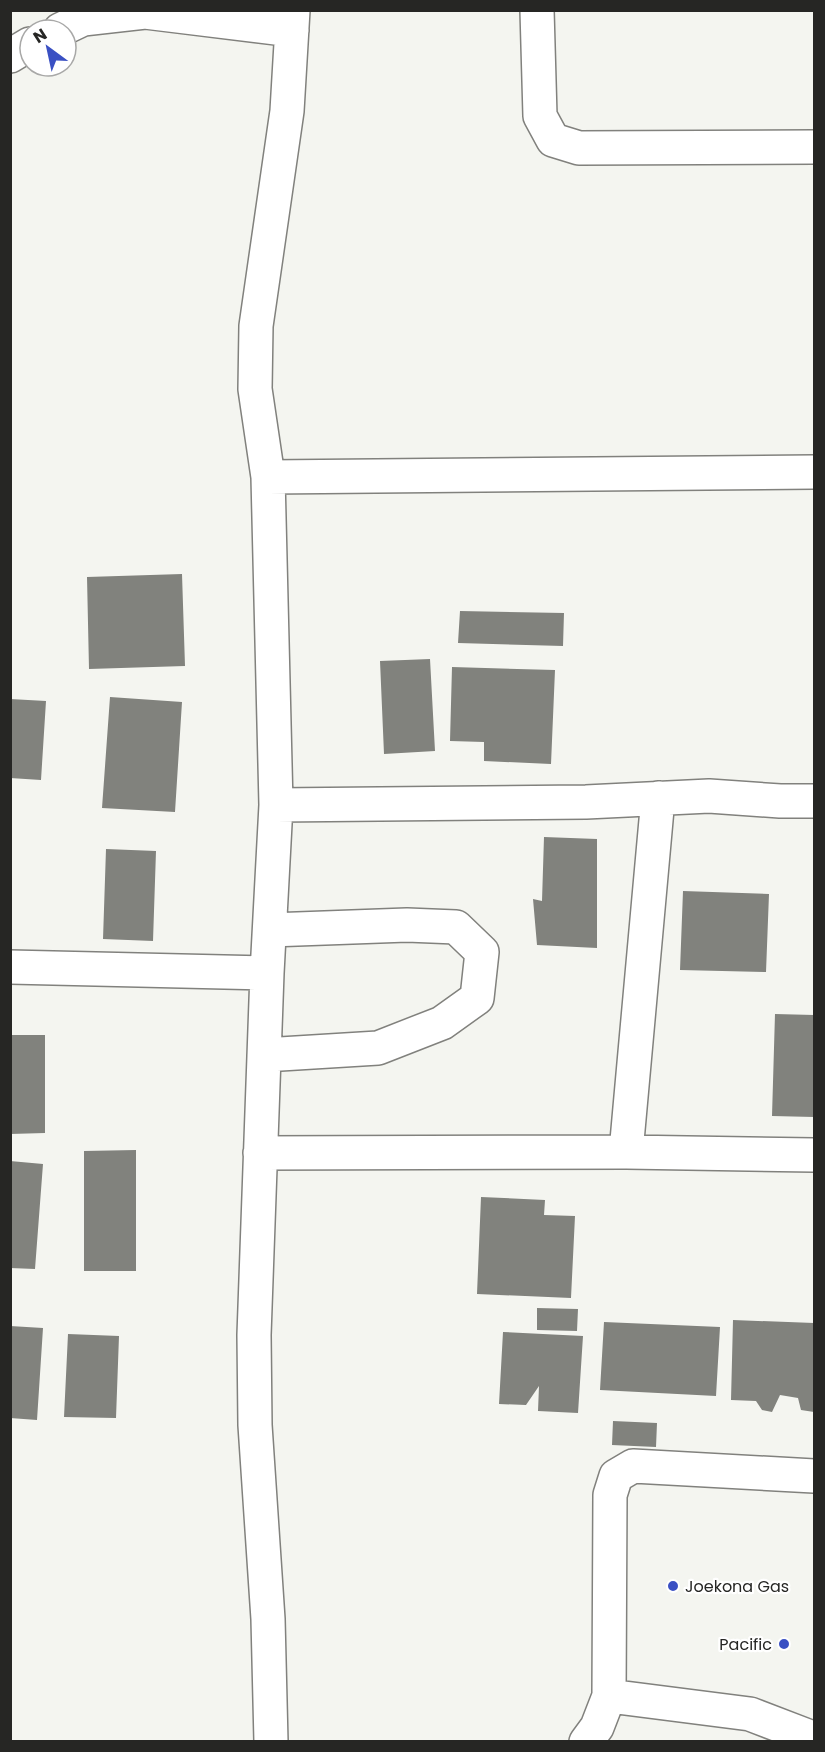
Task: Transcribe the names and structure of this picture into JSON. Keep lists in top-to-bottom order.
{
  "places": ["Joekona Gas", "Pacific"],
  "north": "top left"
}
